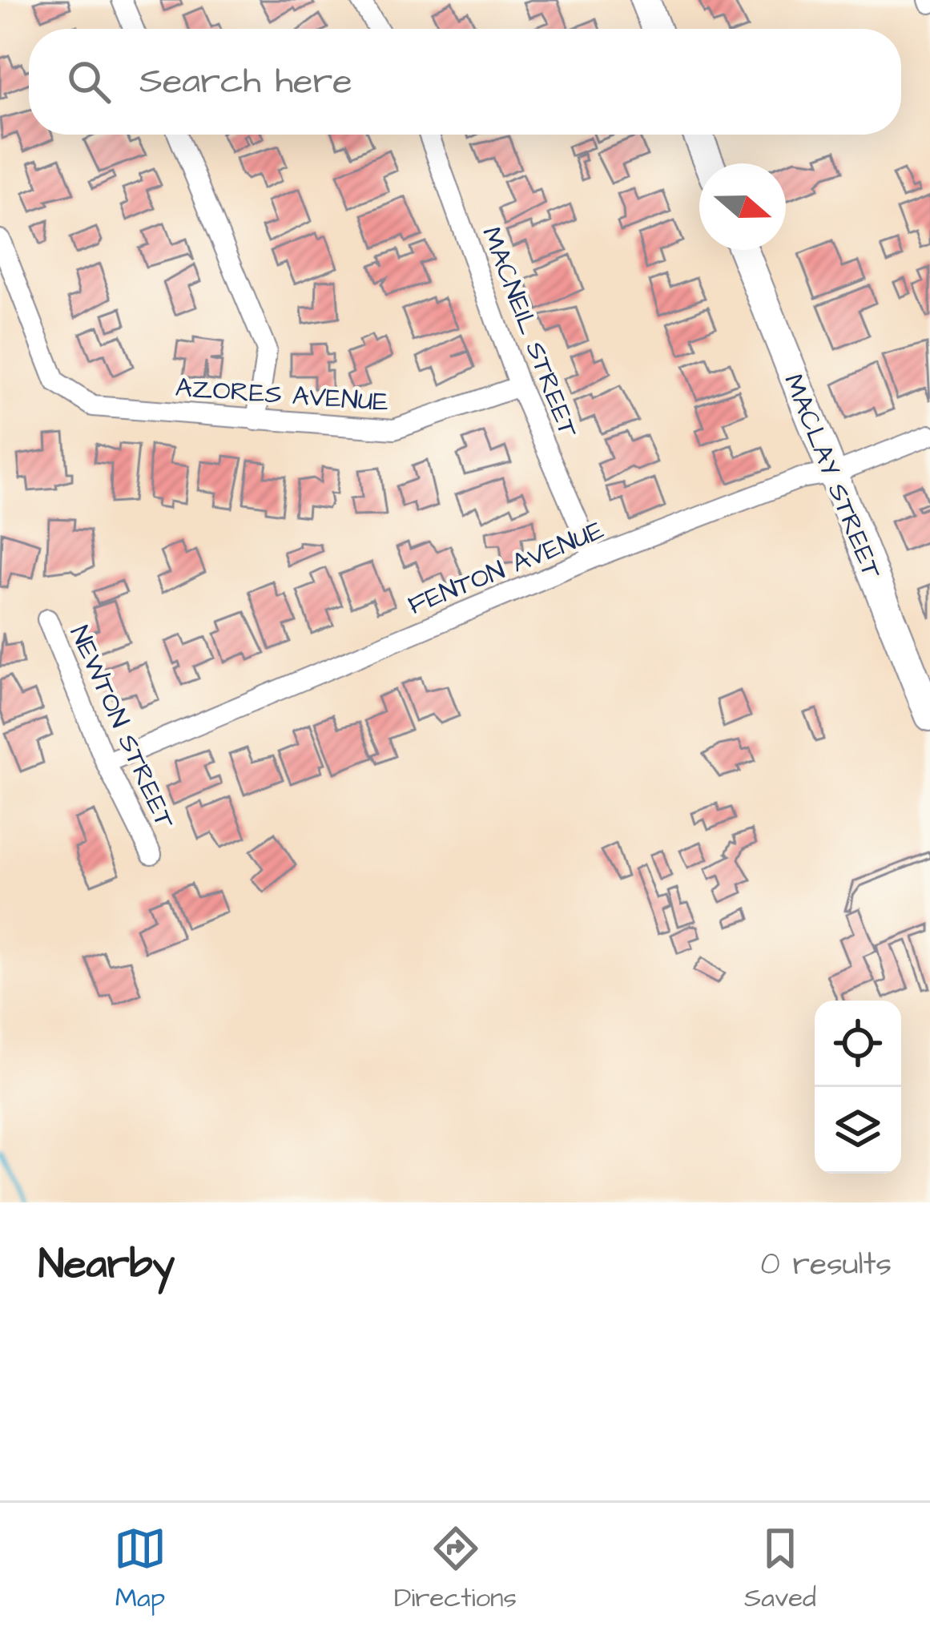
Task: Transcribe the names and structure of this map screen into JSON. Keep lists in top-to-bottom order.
{
  "streets": {
    "street": [
      "MACNEIL STREET",
      "AZORES AVENUE",
      "MACLAY STREET",
      "FENTON AVENUE",
      "NEWTON STREET"
    ]
  },
  "crossings": [
    ["MACNEIL STREET", "AZORES AVENUE"],
    ["MACNEIL STREET", "FENTON AVENUE"],
    ["MACLAY STREET", "FENTON AVENUE"],
    ["FENTON AVENUE", "NEWTON STREET"]
  ],
  "north": "right",
  "page": {
    "search": "Search here",
    "heading": ["Nearby", "0 results"],
    "nav": ["Map", "Directions", "Saved"]
  }
}
